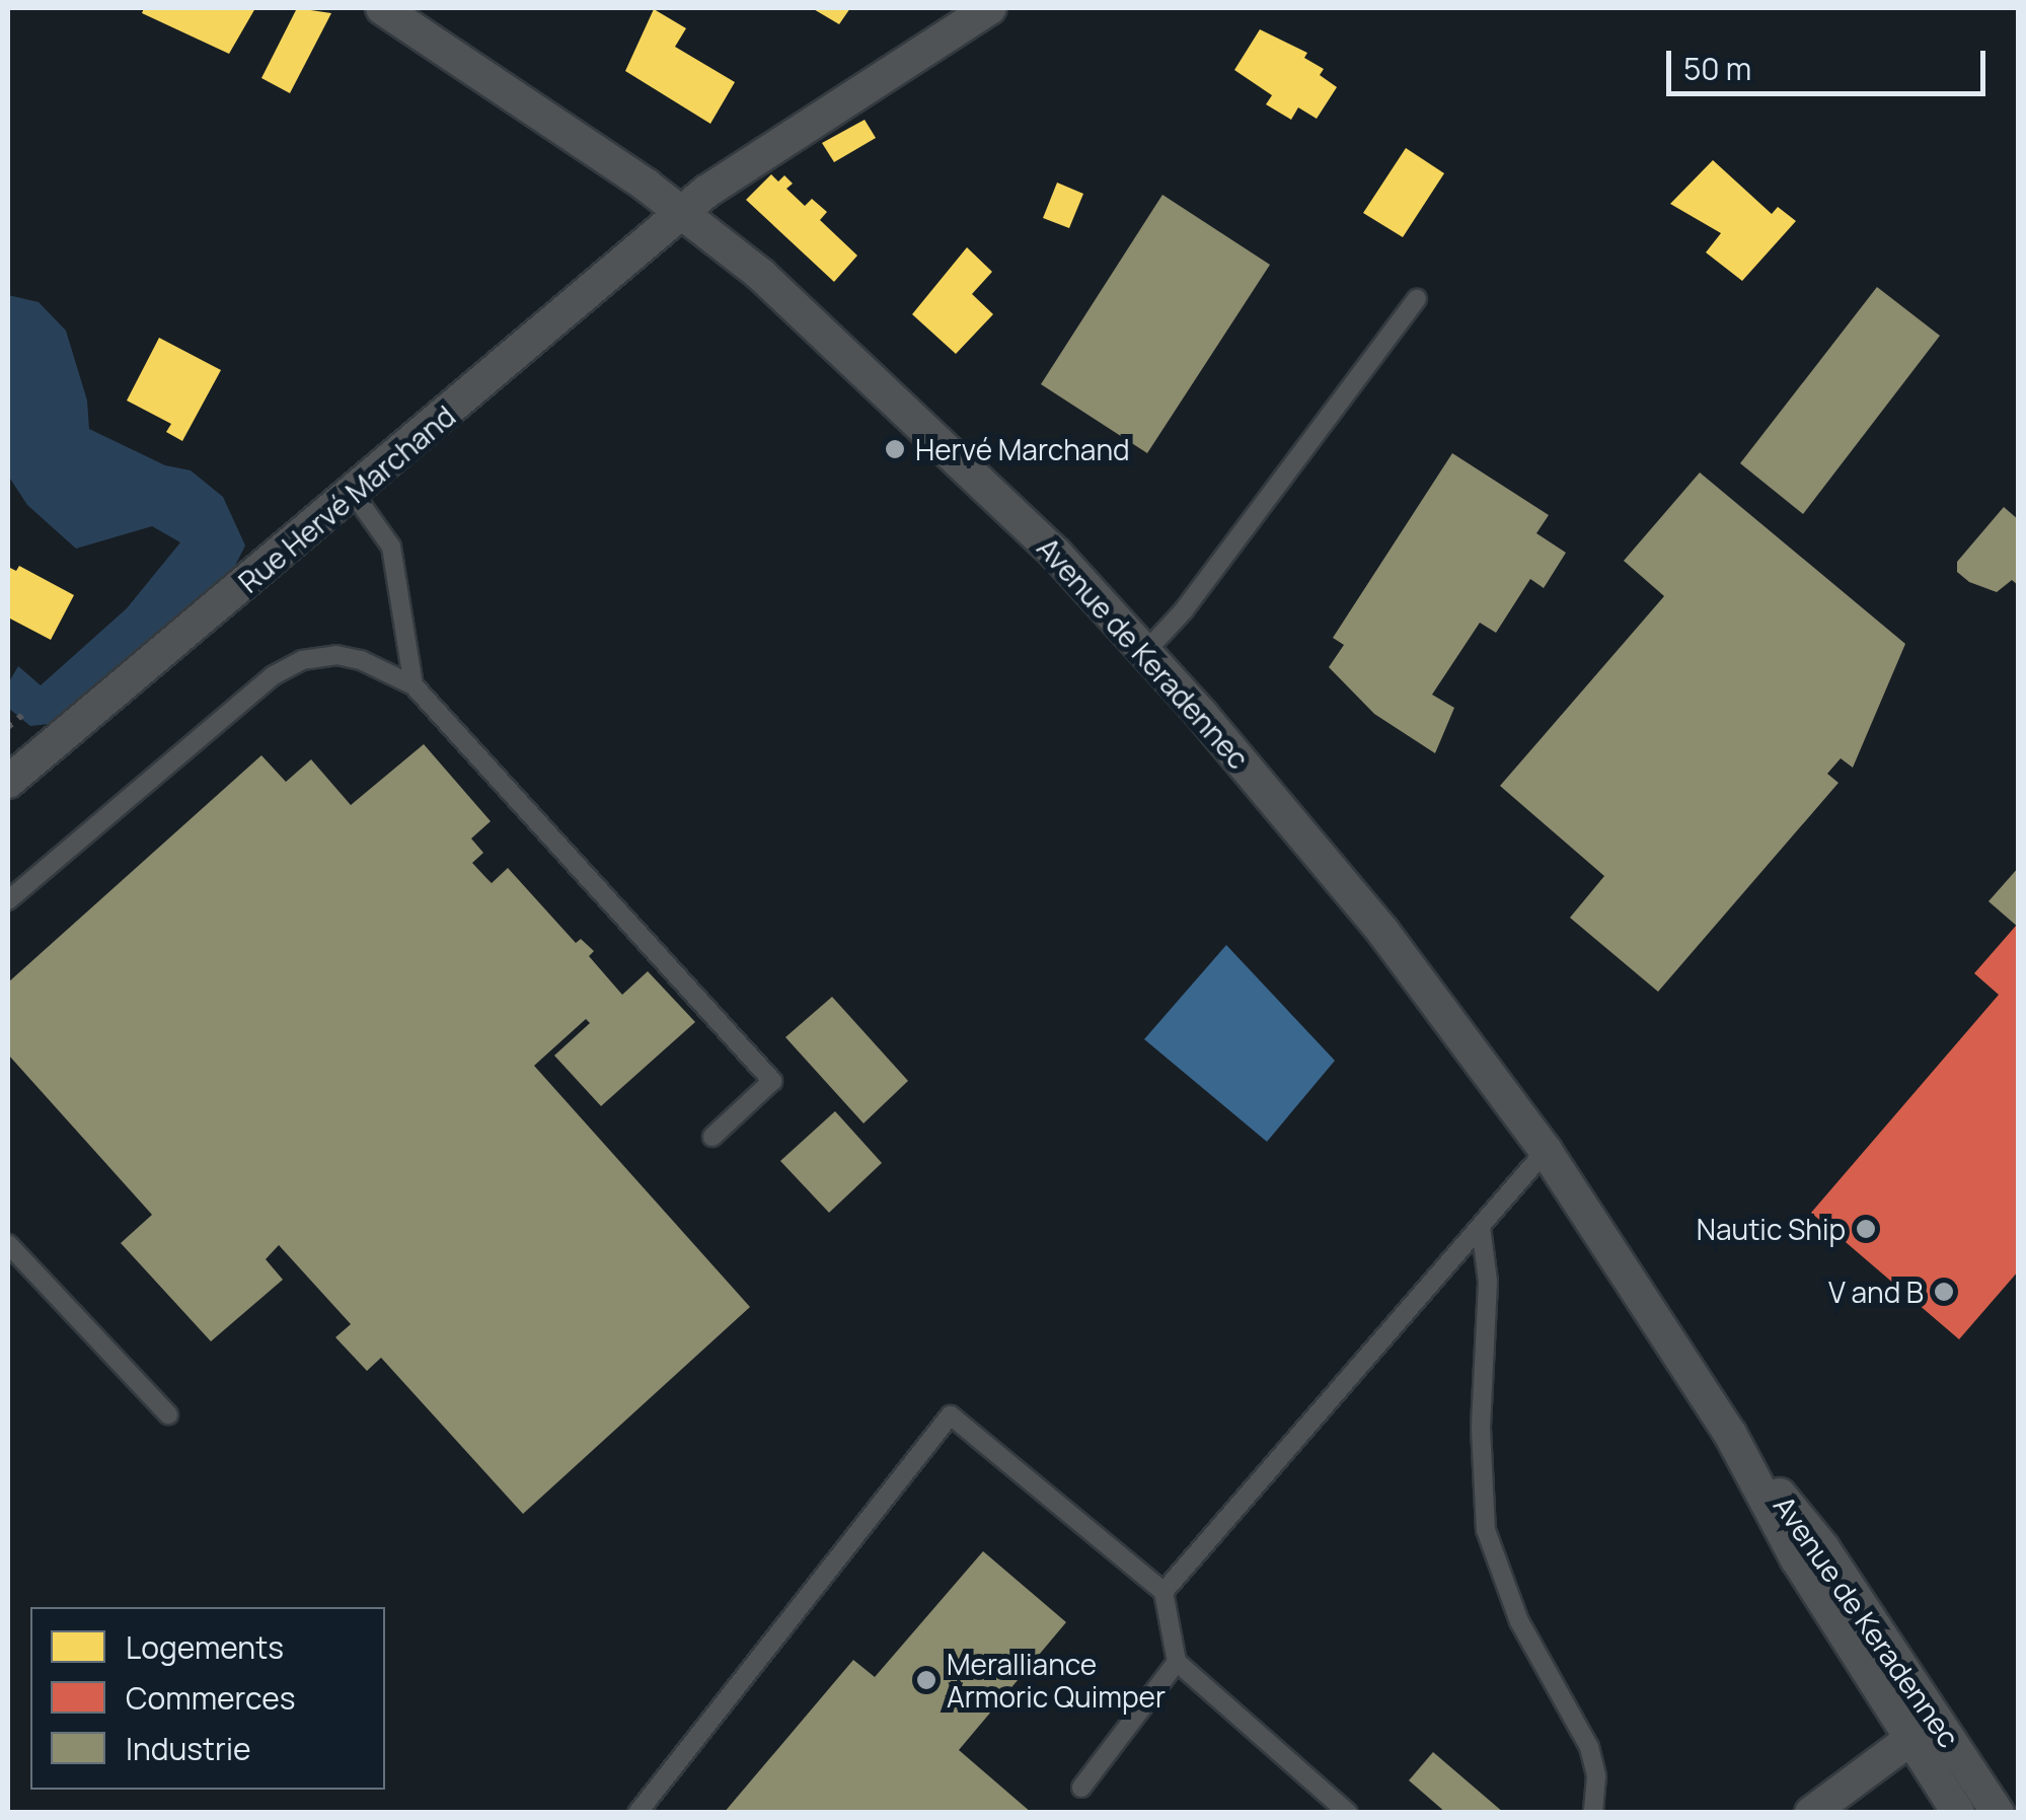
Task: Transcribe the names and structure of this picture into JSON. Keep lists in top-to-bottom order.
{
  "streets": {
    "street": ["Rue Hervé Marchand", "Avenue de Keradennec"]
  },
  "crossings": [
    ["Rue Hervé Marchand", "Avenue de Keradennec"]
  ],
  "places": [
    "Hervé Marchand",
    "Nautic Ship",
    "V and B",
    "Meralliance Armoric Quimper"
  ],
  "legend": ["Logements", "Commerces", "Industrie"],
  "scale_bar": "50 m"
}
